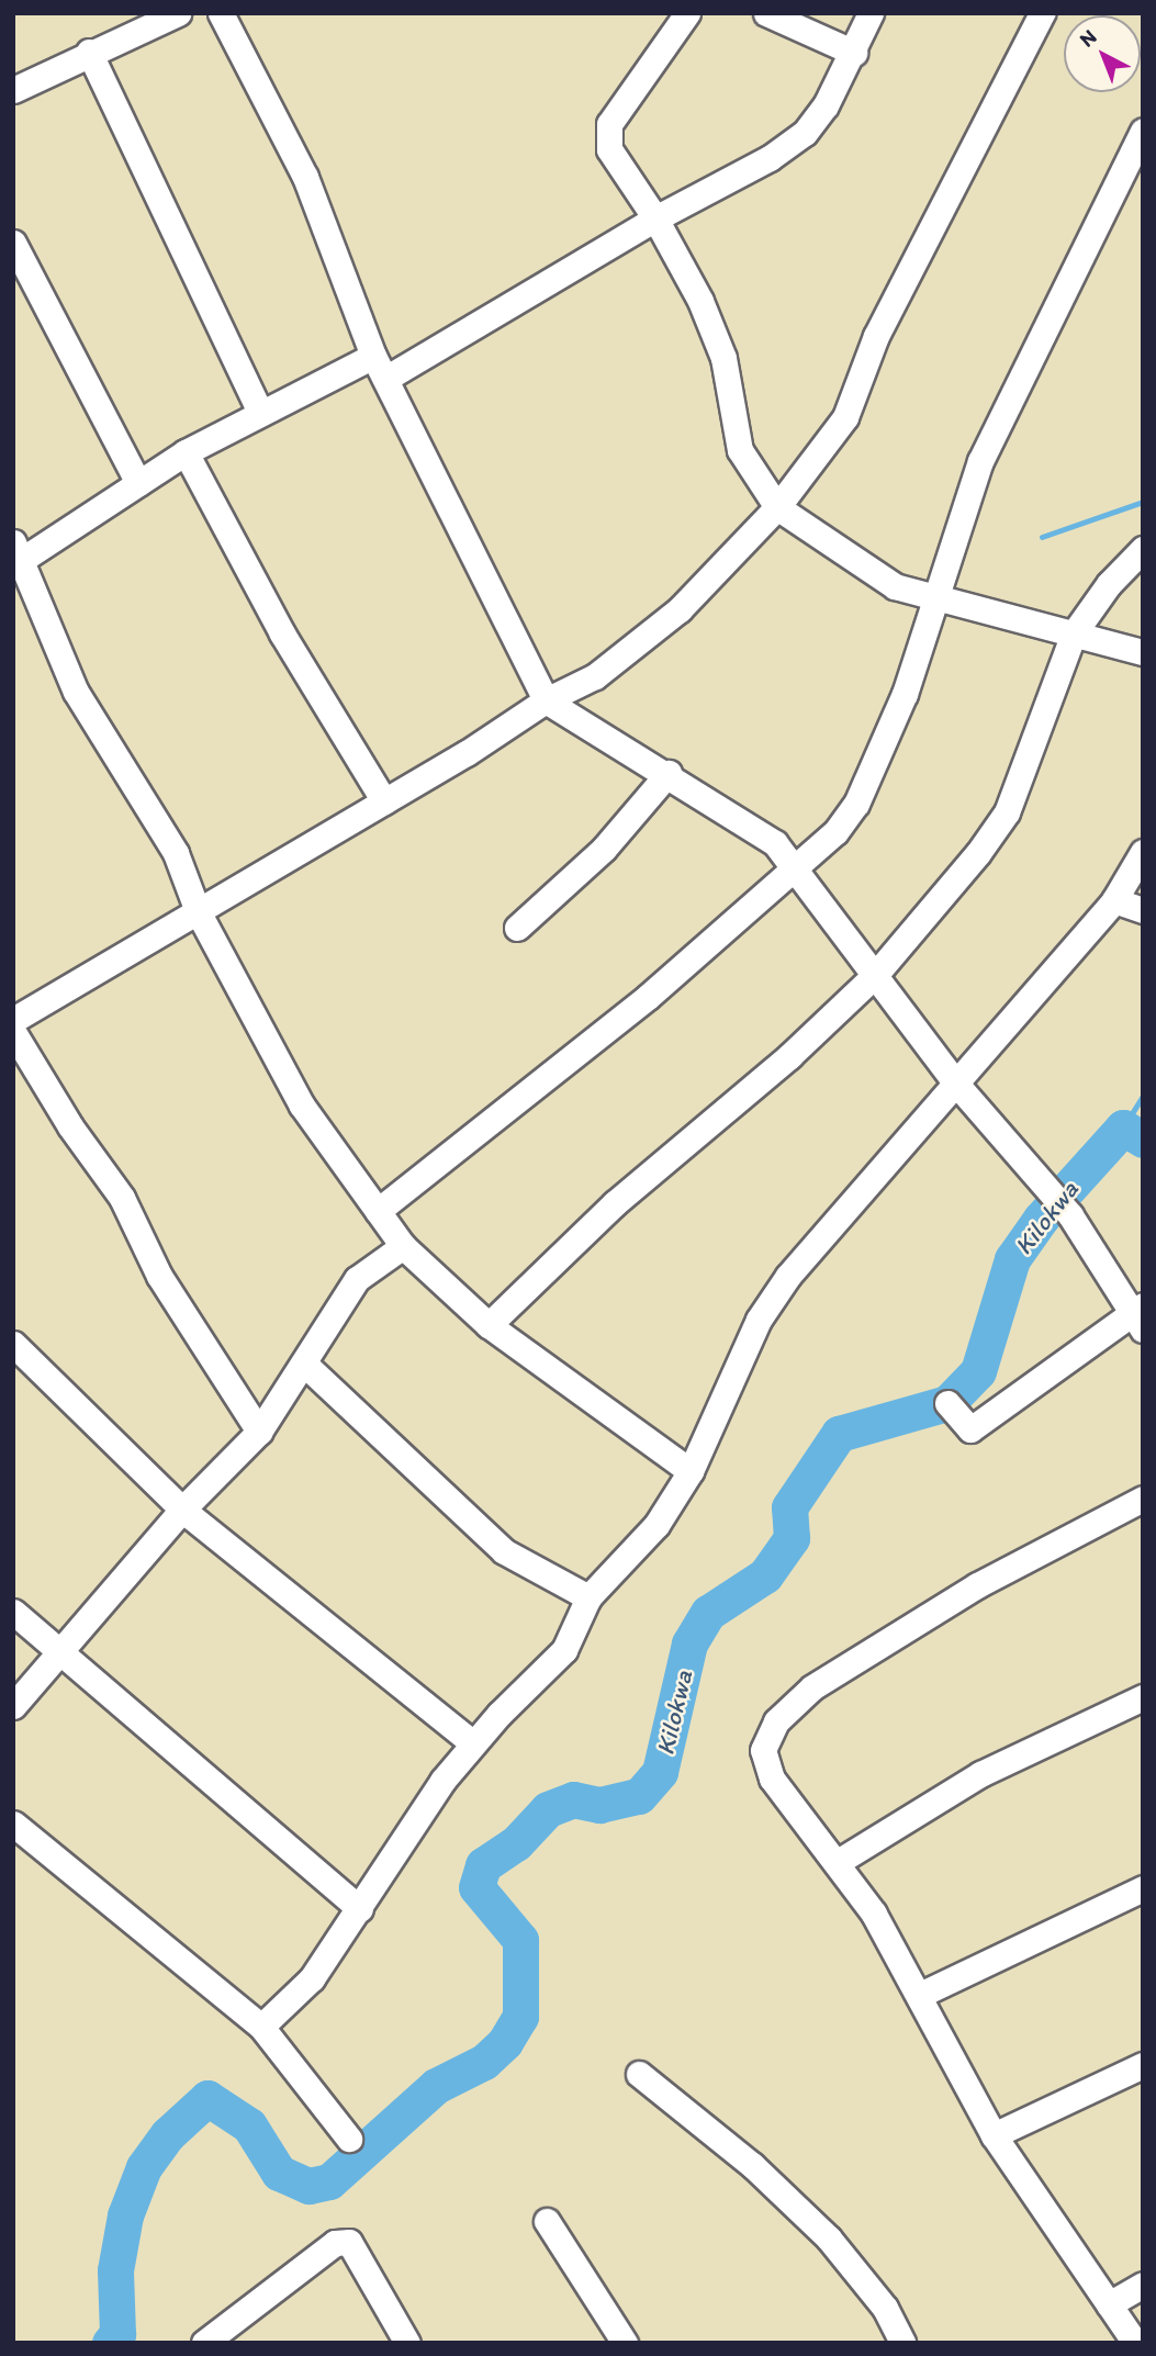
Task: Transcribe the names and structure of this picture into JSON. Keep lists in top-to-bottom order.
{
  "water": ["Kilokwa"],
  "north": "top left"
}
